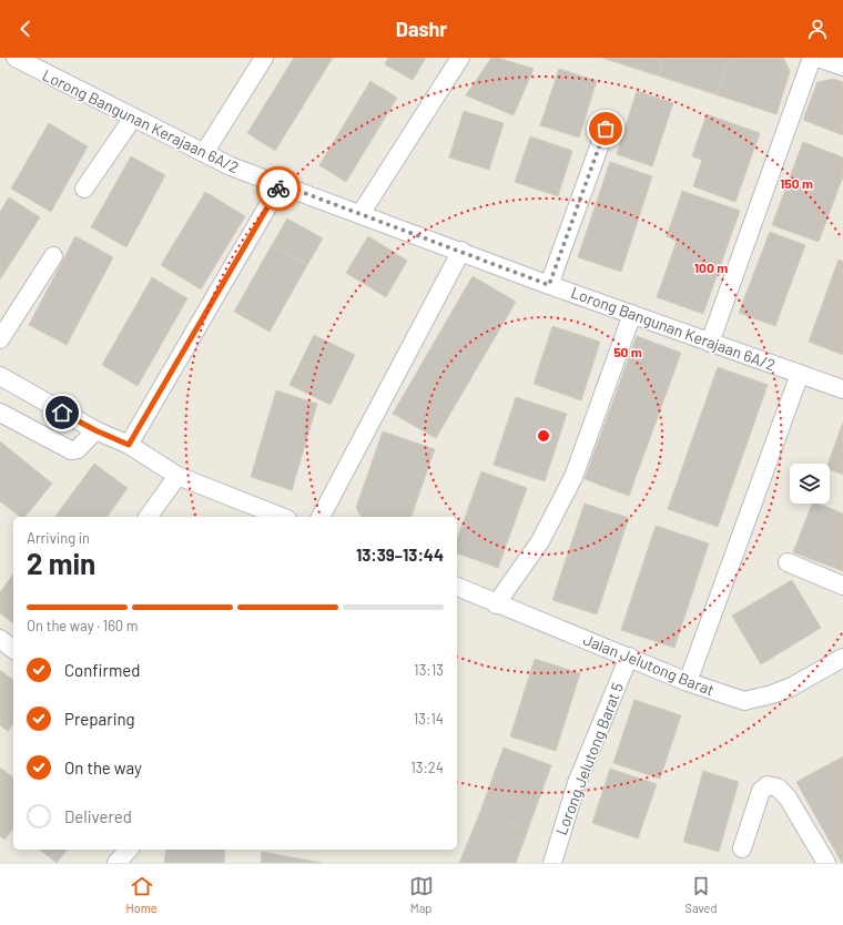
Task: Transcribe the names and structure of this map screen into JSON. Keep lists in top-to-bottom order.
{
  "streets": {
    "street": ["Lorong Bangunan Kerajaan 6A/2", "Jalan Jelutong Barat", "Lorong Jelutong Barat 5"]
  },
  "crossings": [
    ["Jalan Jelutong Barat", "Lorong Jelutong Barat 5"]
  ],
  "page": {
    "header": "Dashr",
    "heading": ["2 min", "Arriving in", "13:39–13:44"],
    "bar": "On the way · 160 m",
    "list": [
      ["Confirmed", "13:13"],
      ["Preparing", "13:14"],
      ["On the way", "13:24"],
      "Delivered"
    ],
    "tabs": ["Home", "Map", "Saved"]
  },
  "rings": ["150 m", "100 m", "50 m"]
}
